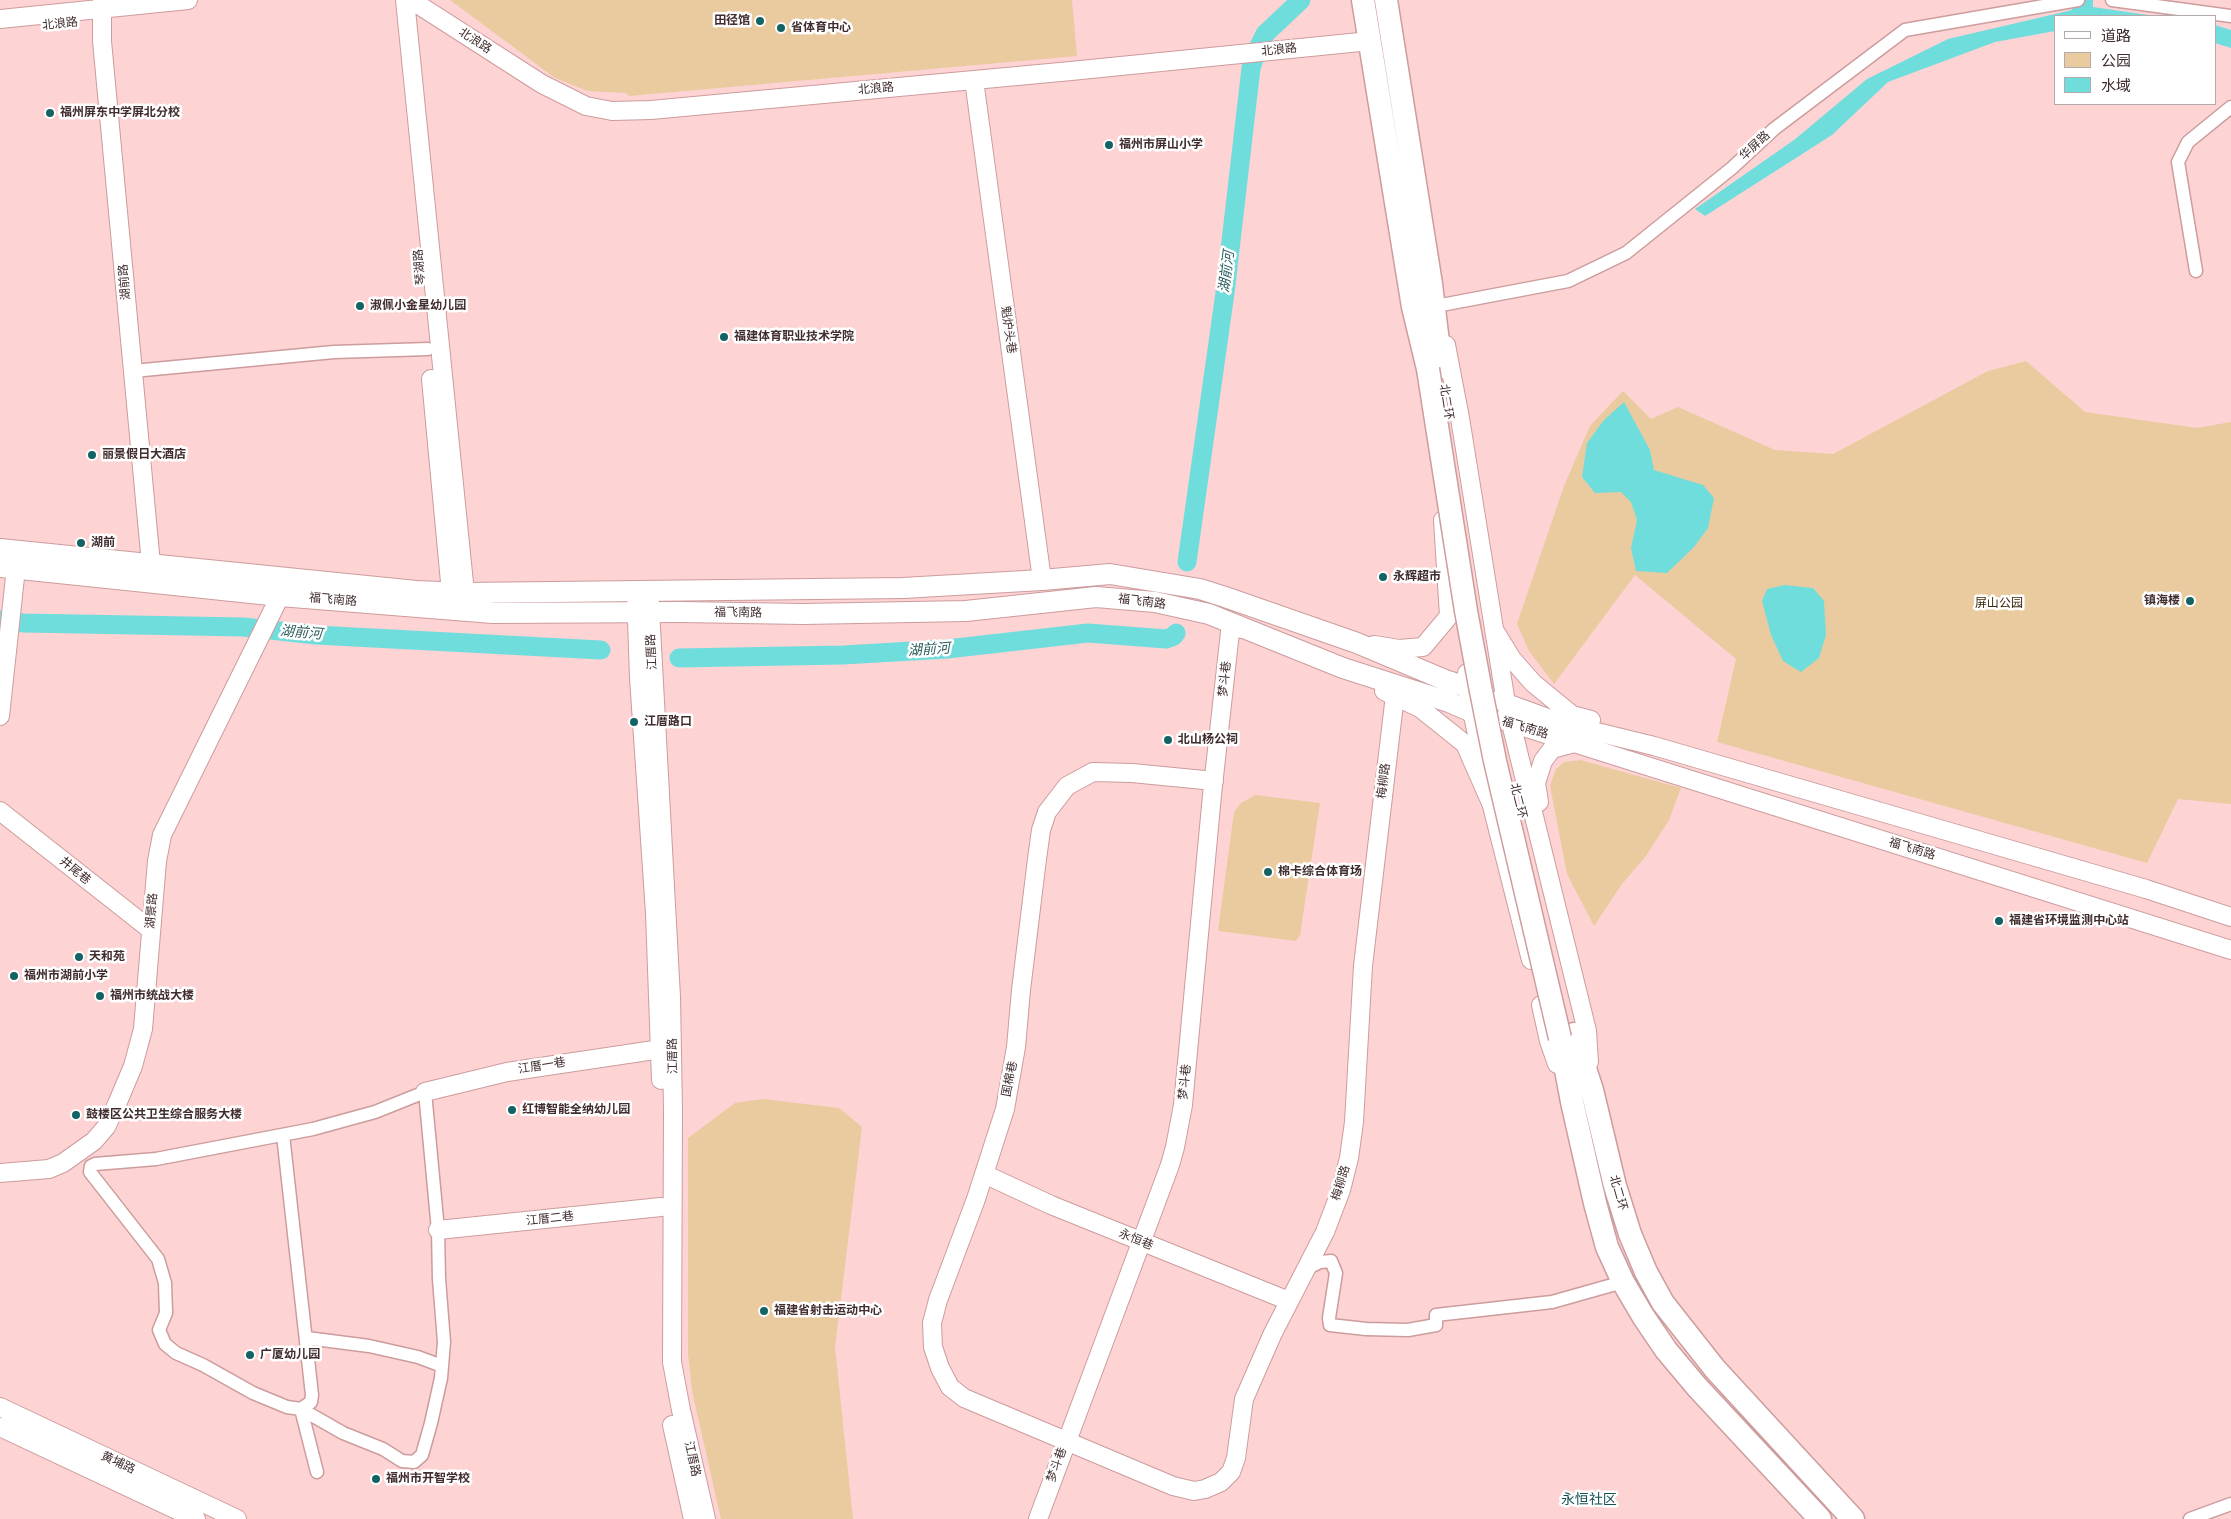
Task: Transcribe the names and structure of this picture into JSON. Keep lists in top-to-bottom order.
{
  "streets": {
    "highway": ["北二环"],
    "main road": [
      "北浪路",
      "琴湖路",
      "湖前路",
      "魁炉头巷",
      "福飞南路",
      "江厝路",
      "梦斗巷",
      "梅柳路",
      "井尾巷",
      "湖景路",
      "江厝一巷",
      "国棉巷",
      "江厝二巷",
      "永恒巷",
      "黄埔路"
    ],
    "street": ["华屏路"]
  },
  "crossings": [
    ["北浪路", "湖前路"],
    ["北浪路", "魁炉头巷"],
    ["北浪路", "北二环"],
    ["华屏路", "北二环"],
    ["琴湖路", "福飞南路"],
    ["湖前路", "福飞南路"],
    ["魁炉头巷", "福飞南路"],
    ["福飞南路", "江厝路"],
    ["福飞南路", "梦斗巷"],
    ["福飞南路", "湖景路"],
    ["江厝路", "江厝一巷"],
    ["江厝路", "江厝二巷"],
    ["梦斗巷", "梅柳路"],
    ["梦斗巷", "国棉巷"],
    ["梦斗巷", "永恒巷"],
    ["梅柳路", "国棉巷"],
    ["梅柳路", "永恒巷"],
    ["井尾巷", "湖景路"],
    ["国棉巷", "永恒巷"]
  ],
  "districts": ["永恒社区"],
  "water": ["湖前河"],
  "parks": ["屏山公园"],
  "places": [
    "田径馆",
    "省体育中心",
    "福州屏东中学屏北分校",
    "福州市屏山小学",
    "淑佩小金星幼儿园",
    "福建体育职业技术学院",
    "丽景假日大酒店",
    "湖前",
    "永辉超市",
    "镇海楼",
    "江厝路口",
    "北山杨公祠",
    "棉卡综合体育场",
    "福建省环境监测中心站",
    "天和苑",
    "福州市湖前小学",
    "福州市统战大楼",
    "红博智能全纳幼儿园",
    "鼓楼区公共卫生综合服务大楼",
    "福建省射击运动中心",
    "广厦幼儿园",
    "福州市开智学校"
  ],
  "legend": ["道路", "公园", "水域"]
}
